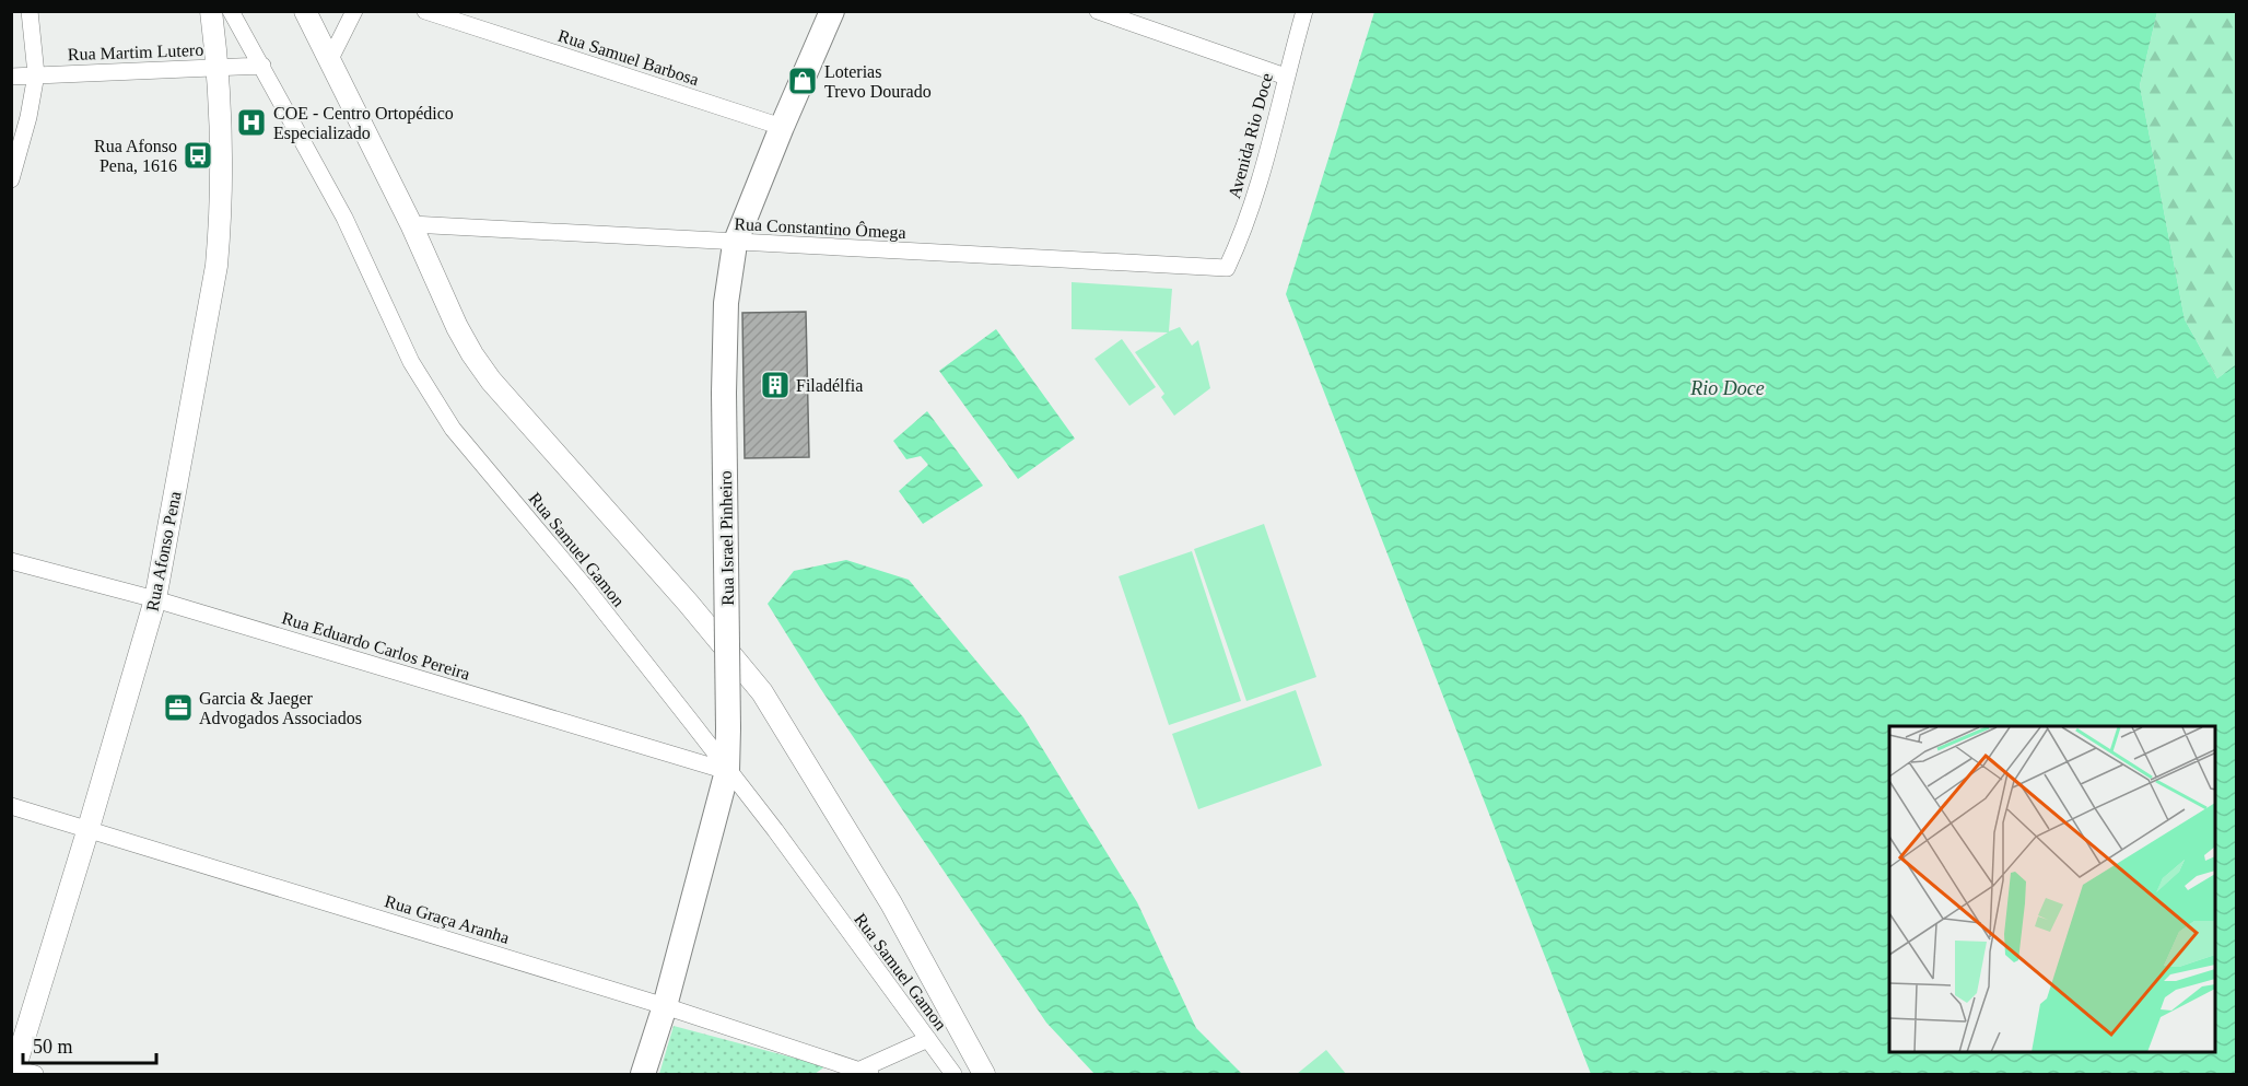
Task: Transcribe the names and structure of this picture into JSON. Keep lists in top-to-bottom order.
{
  "streets": {
    "main road": ["Rua Israel Pinheiro"],
    "street": [
      "Rua Martim Lutero",
      "Rua Samuel Barbosa",
      "Avenida Rio Doce",
      "Rua Constantino Ômega",
      "Rua Samuel Gamon",
      "Rua Afonso Pena",
      "Rua Eduardo Carlos Pereira",
      "Rua Graça Aranha"
    ]
  },
  "crossings": [
    ["Rua Martim Lutero", "Rua Samuel Gamon"],
    ["Rua Martim Lutero", "Rua Afonso Pena"],
    ["Rua Samuel Barbosa", "Rua Israel Pinheiro"],
    ["Avenida Rio Doce", "Rua Constantino Ômega"],
    ["Rua Constantino Ômega", "Rua Israel Pinheiro"],
    ["Rua Israel Pinheiro", "Rua Samuel Gamon"],
    ["Rua Israel Pinheiro", "Rua Eduardo Carlos Pereira"],
    ["Rua Israel Pinheiro", "Rua Graça Aranha"],
    ["Rua Samuel Gamon", "Rua Eduardo Carlos Pereira"],
    ["Rua Afonso Pena", "Rua Eduardo Carlos Pereira"],
    ["Rua Afonso Pena", "Rua Graça Aranha"]
  ],
  "water": ["Rio Doce"],
  "places": {
    "shop": ["Loterias Trevo Dourado"],
    "hospital": ["COE - Centro Ortopédico Especializado"],
    "bus stop": ["Rua Afonso Pena, 1616"],
    "building": ["Filadélfia"],
    "office": ["Garcia & Jaeger Advogados Associados"]
  },
  "scale_bar": "50 m"
}
